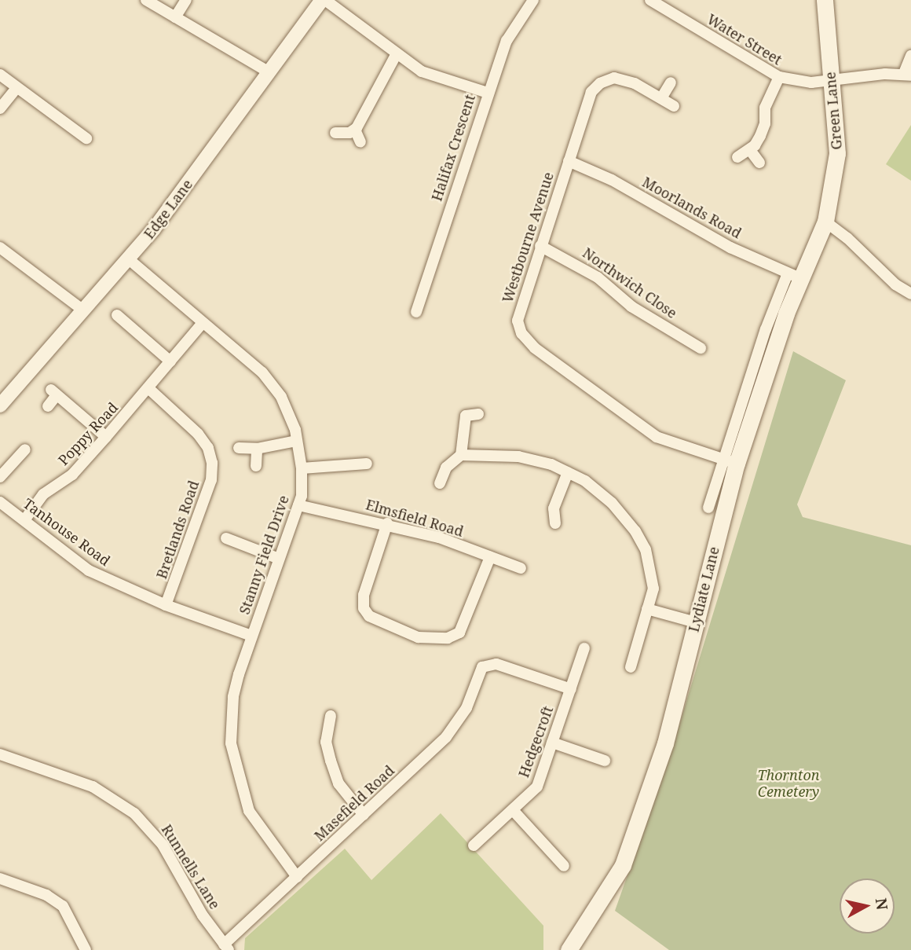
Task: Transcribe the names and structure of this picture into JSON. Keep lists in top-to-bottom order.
{
  "streets": {
    "main road": ["Green Lane", "Lydiate Lane"],
    "street": [
      "Water Street",
      "Halifax Crescent",
      "Moorlands Road",
      "Edge Lane",
      "Westbourne Avenue",
      "Northwich Close",
      "Poppy Road",
      "Elmsfield Road",
      "Bretlands Road",
      "Tanhouse Road",
      "Stanny Field Drive",
      "Hedgecroft",
      "Masefield Road",
      "Runnells Lane"
    ]
  },
  "crossings": [
    ["Water Street", "Green Lane"],
    ["Green Lane", "Lydiate Lane"],
    ["Moorlands Road", "Westbourne Avenue"],
    ["Moorlands Road", "Lydiate Lane"],
    ["Edge Lane", "Stanny Field Drive"],
    ["Westbourne Avenue", "Northwich Close"],
    ["Westbourne Avenue", "Lydiate Lane"],
    ["Poppy Road", "Bretlands Road"],
    ["Poppy Road", "Tanhouse Road"],
    ["Elmsfield Road", "Stanny Field Drive"],
    ["Bretlands Road", "Tanhouse Road"],
    ["Tanhouse Road", "Stanny Field Drive"],
    ["Stanny Field Drive", "Masefield Road"],
    ["Hedgecroft", "Masefield Road"],
    ["Masefield Road", "Runnells Lane"]
  ],
  "parks": ["Thornton Cemetery"],
  "north": "right"
}
